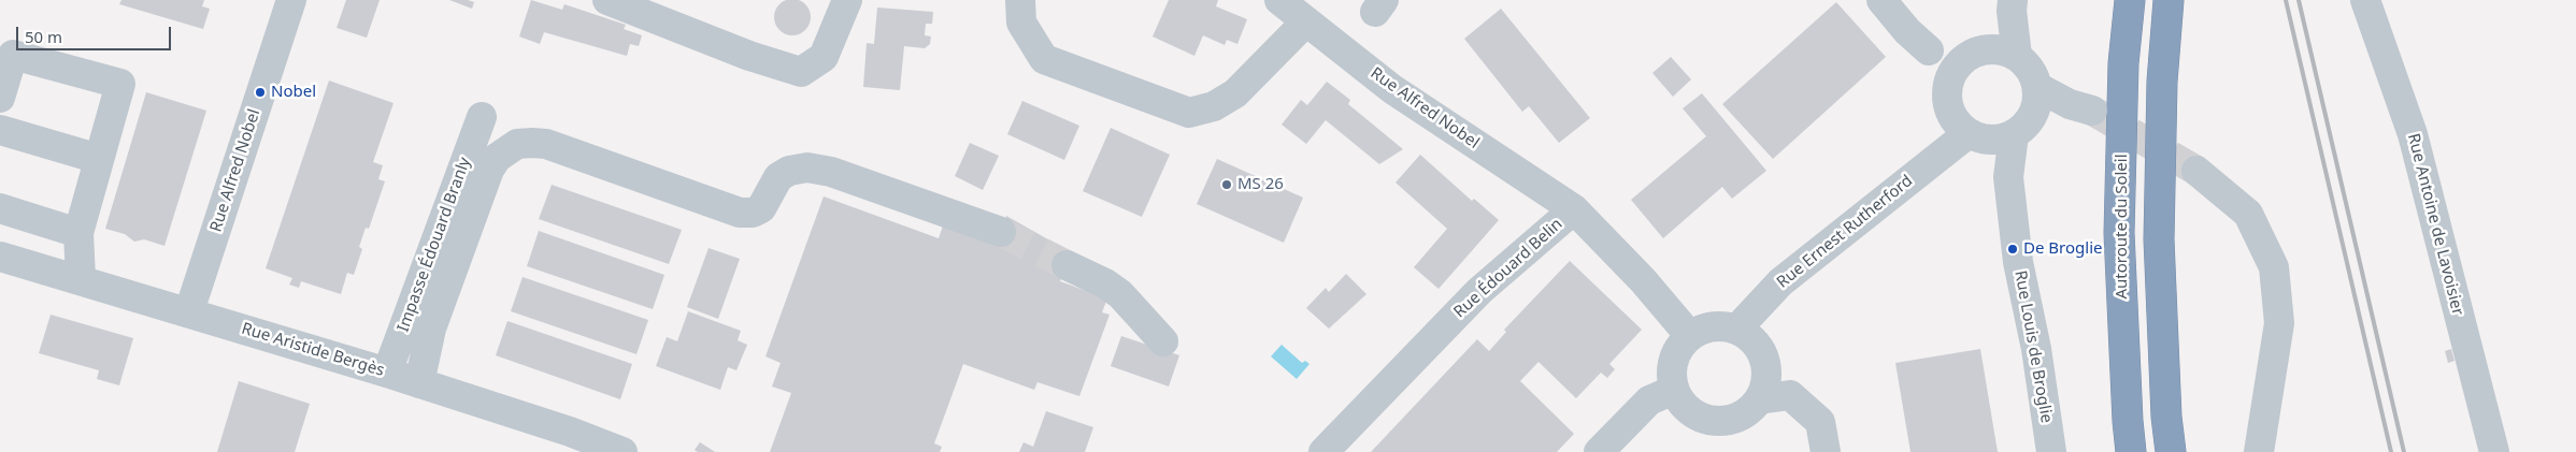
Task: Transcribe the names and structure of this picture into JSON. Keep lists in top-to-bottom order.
{
  "streets": {
    "highway": ["Autoroute du Soleil"],
    "street": [
      "Rue Alfred Nobel",
      "Rue Antoine de Lavoisier",
      "Rue Ernest Rutherford",
      "Impasse Édouard Branly",
      "Rue Édouard Belin",
      "Rue Louis de Broglie",
      "Rue Aristide Bergès"
    ]
  },
  "crossings": [
    ["Rue Alfred Nobel", "Rue Édouard Belin"],
    ["Rue Alfred Nobel", "Rue Aristide Bergès"],
    ["Rue Ernest Rutherford", "Rue Édouard Belin"],
    ["Rue Ernest Rutherford", "Rue Louis de Broglie"],
    ["Impasse Édouard Branly", "Rue Aristide Bergès"]
  ],
  "places": ["Nobel", "MS 26", "De Broglie"],
  "scale_bar": "50 m"
}
